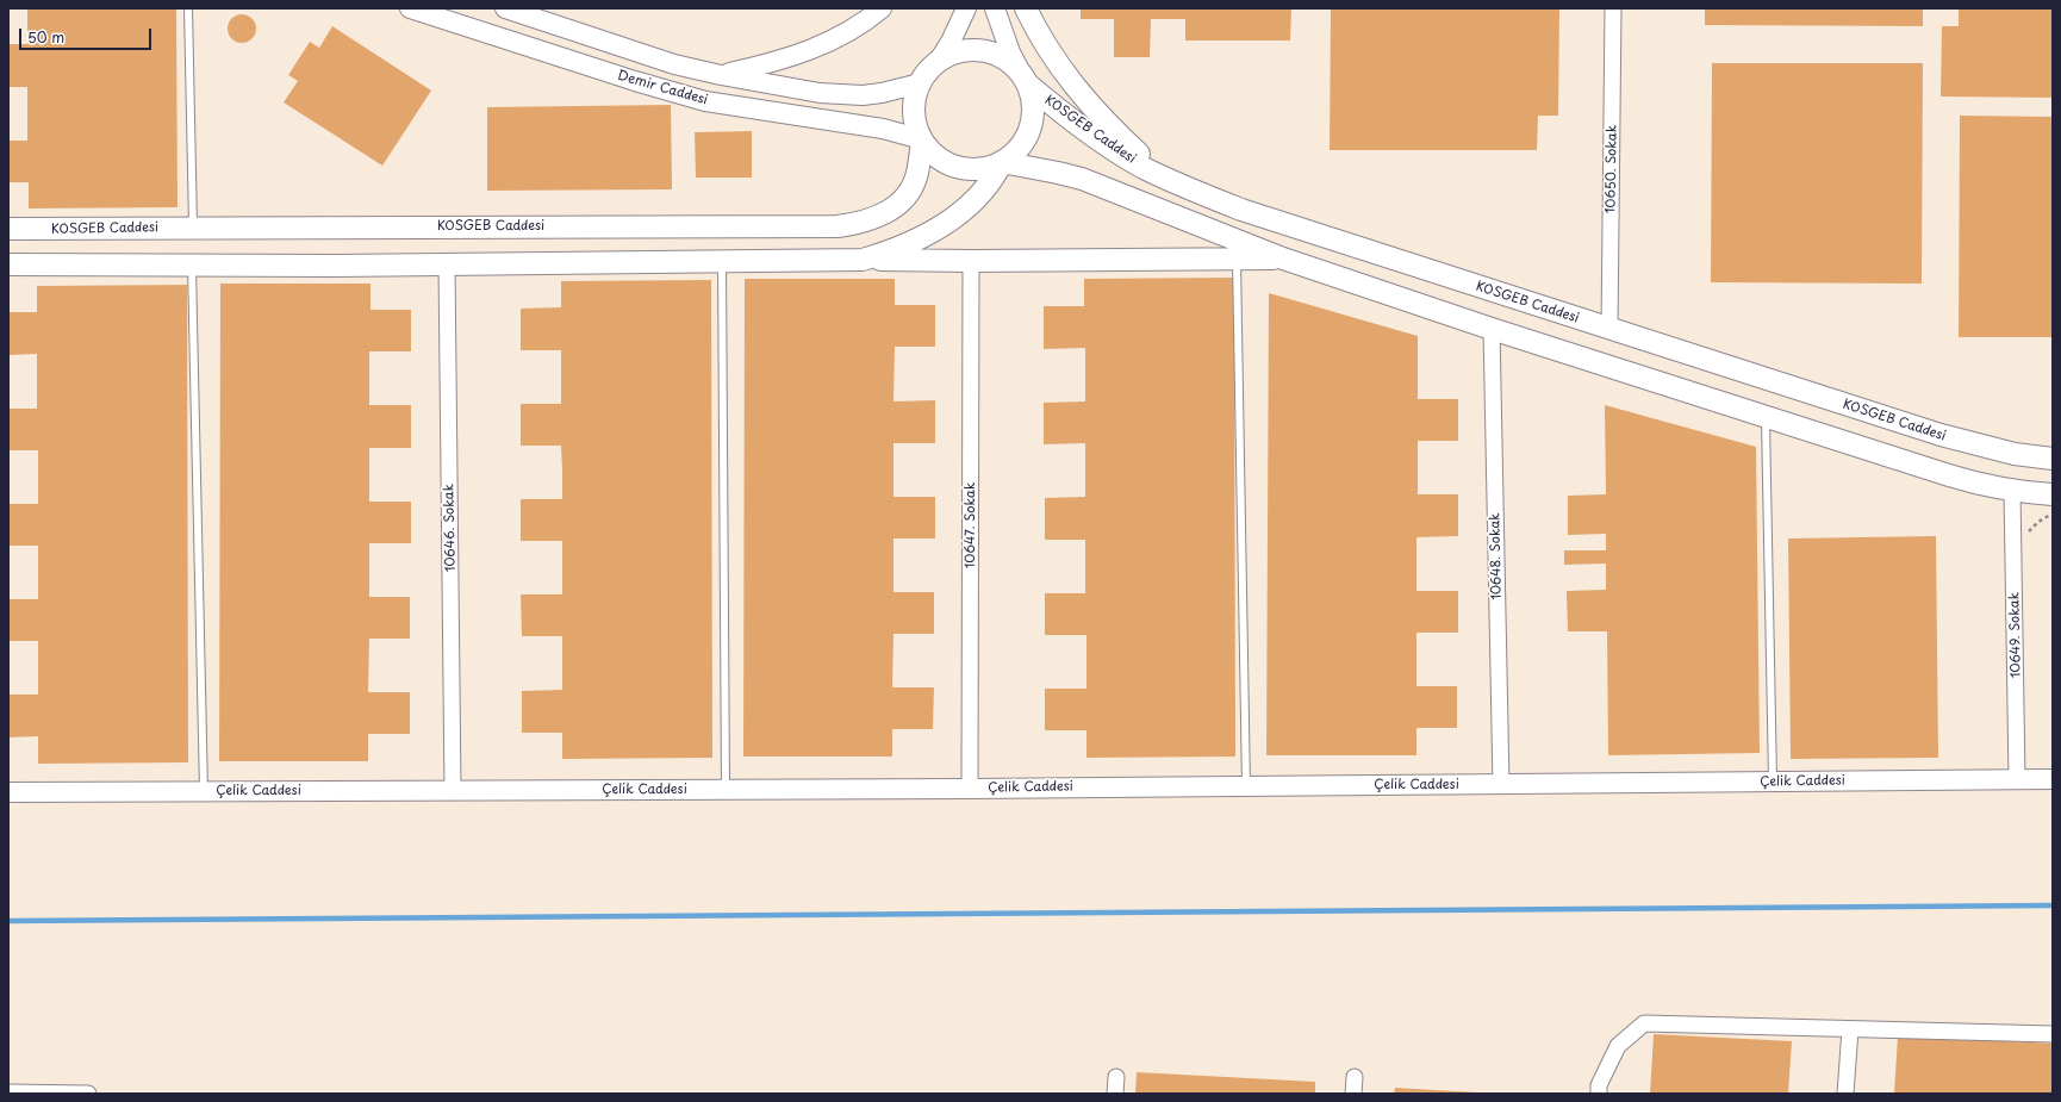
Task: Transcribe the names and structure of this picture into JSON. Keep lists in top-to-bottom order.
{
  "streets": {
    "main road": ["KOSGEB Caddesi"],
    "street": [
      "Demir Caddesi",
      "10650. Sokak",
      "10647. Sokak",
      "10646. Sokak",
      "10648. Sokak",
      "10649. Sokak",
      "Çelik Caddesi"
    ]
  },
  "crossings": [
    ["Demir Caddesi", "KOSGEB Caddesi"],
    ["KOSGEB Caddesi", "10650. Sokak"],
    ["10647. Sokak", "Çelik Caddesi"],
    ["10646. Sokak", "Çelik Caddesi"],
    ["10648. Sokak", "Çelik Caddesi"],
    ["10649. Sokak", "Çelik Caddesi"]
  ],
  "scale_bar": "50 m"
}
